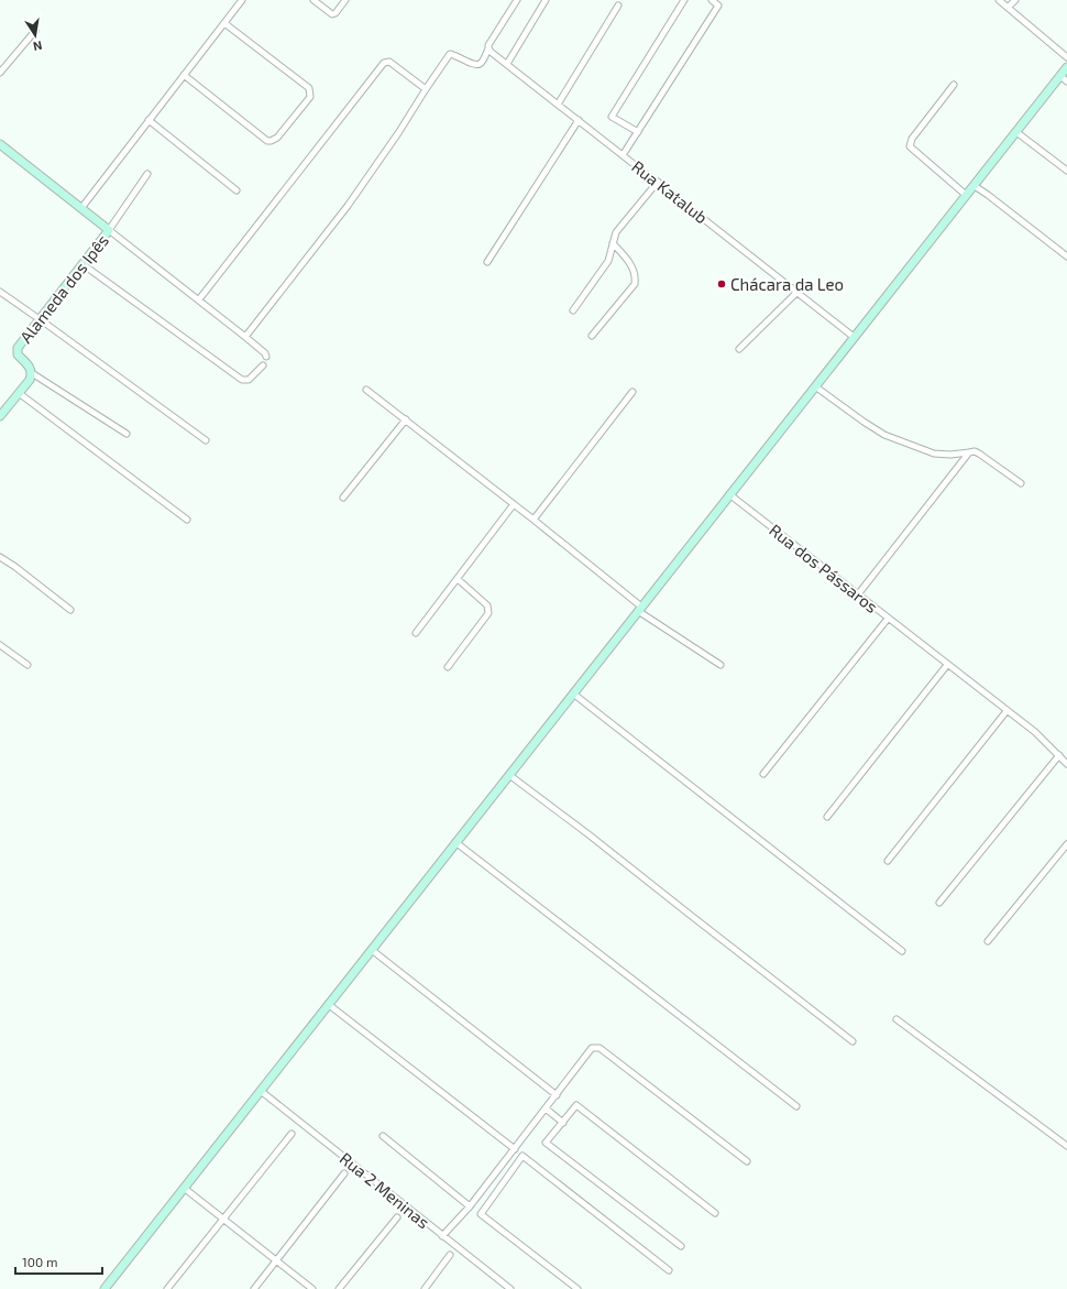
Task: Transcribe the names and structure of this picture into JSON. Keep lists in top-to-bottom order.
{
  "streets": {
    "main road": ["Alameda dos Ipês"],
    "street": ["Rua Katalub", "Rua dos Pássaros", "Rua 2 Meninas"]
  },
  "places": ["Chácara da Leo"],
  "scale_bar": "100 m",
  "north": "bottom"
}
